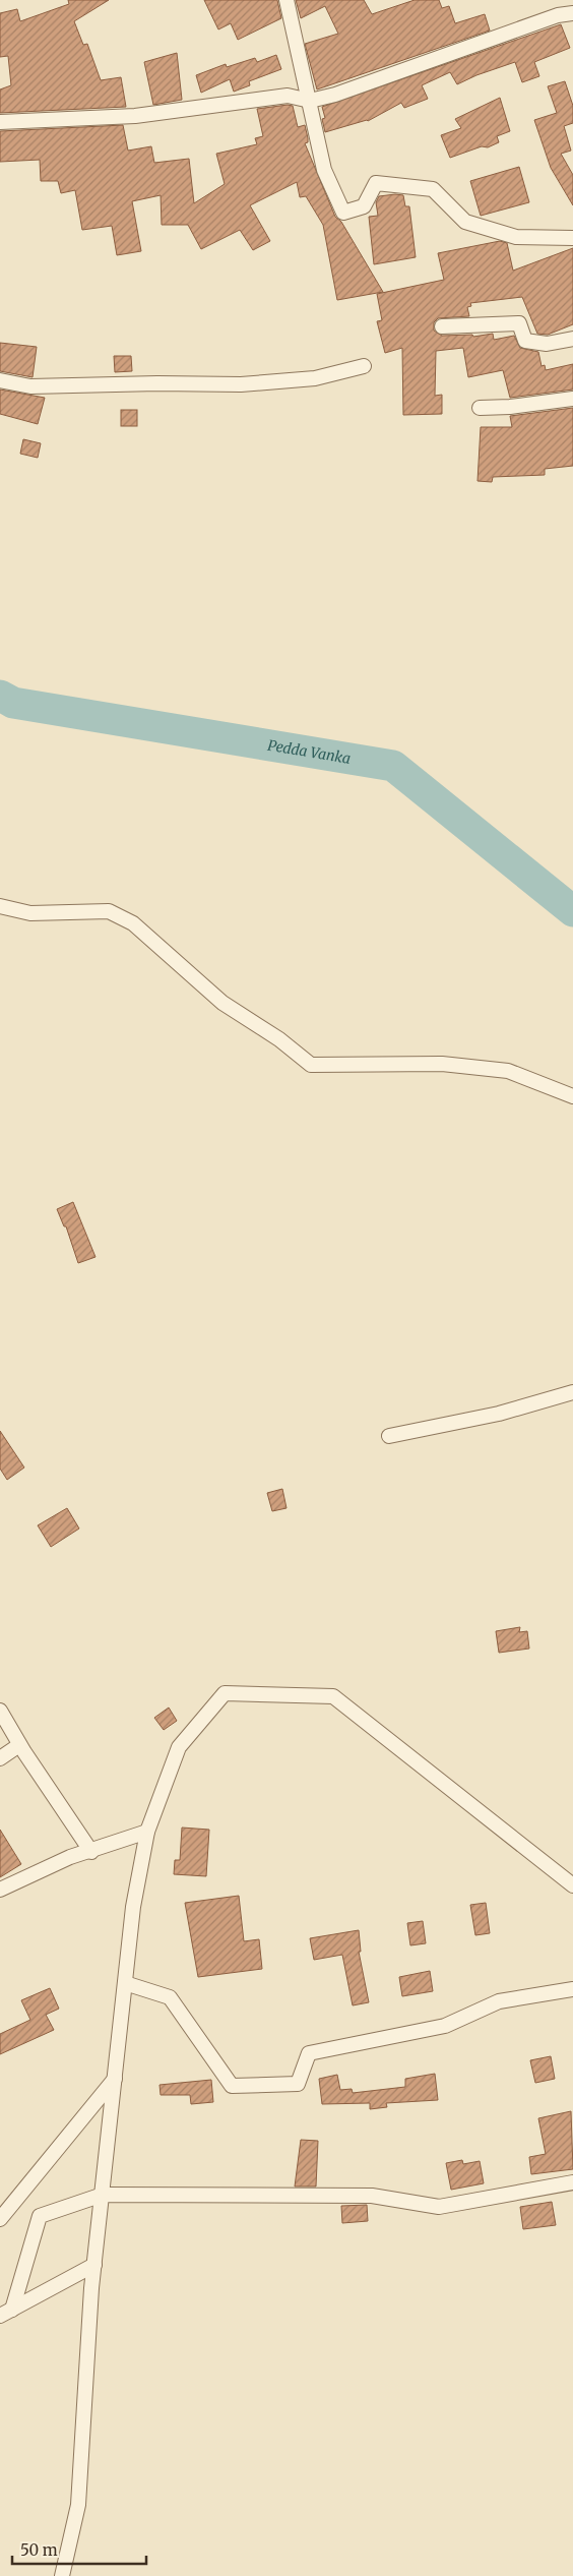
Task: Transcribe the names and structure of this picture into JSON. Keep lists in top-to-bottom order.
{
  "water": ["Pedda Vanka"],
  "scale_bar": "50 m"
}
